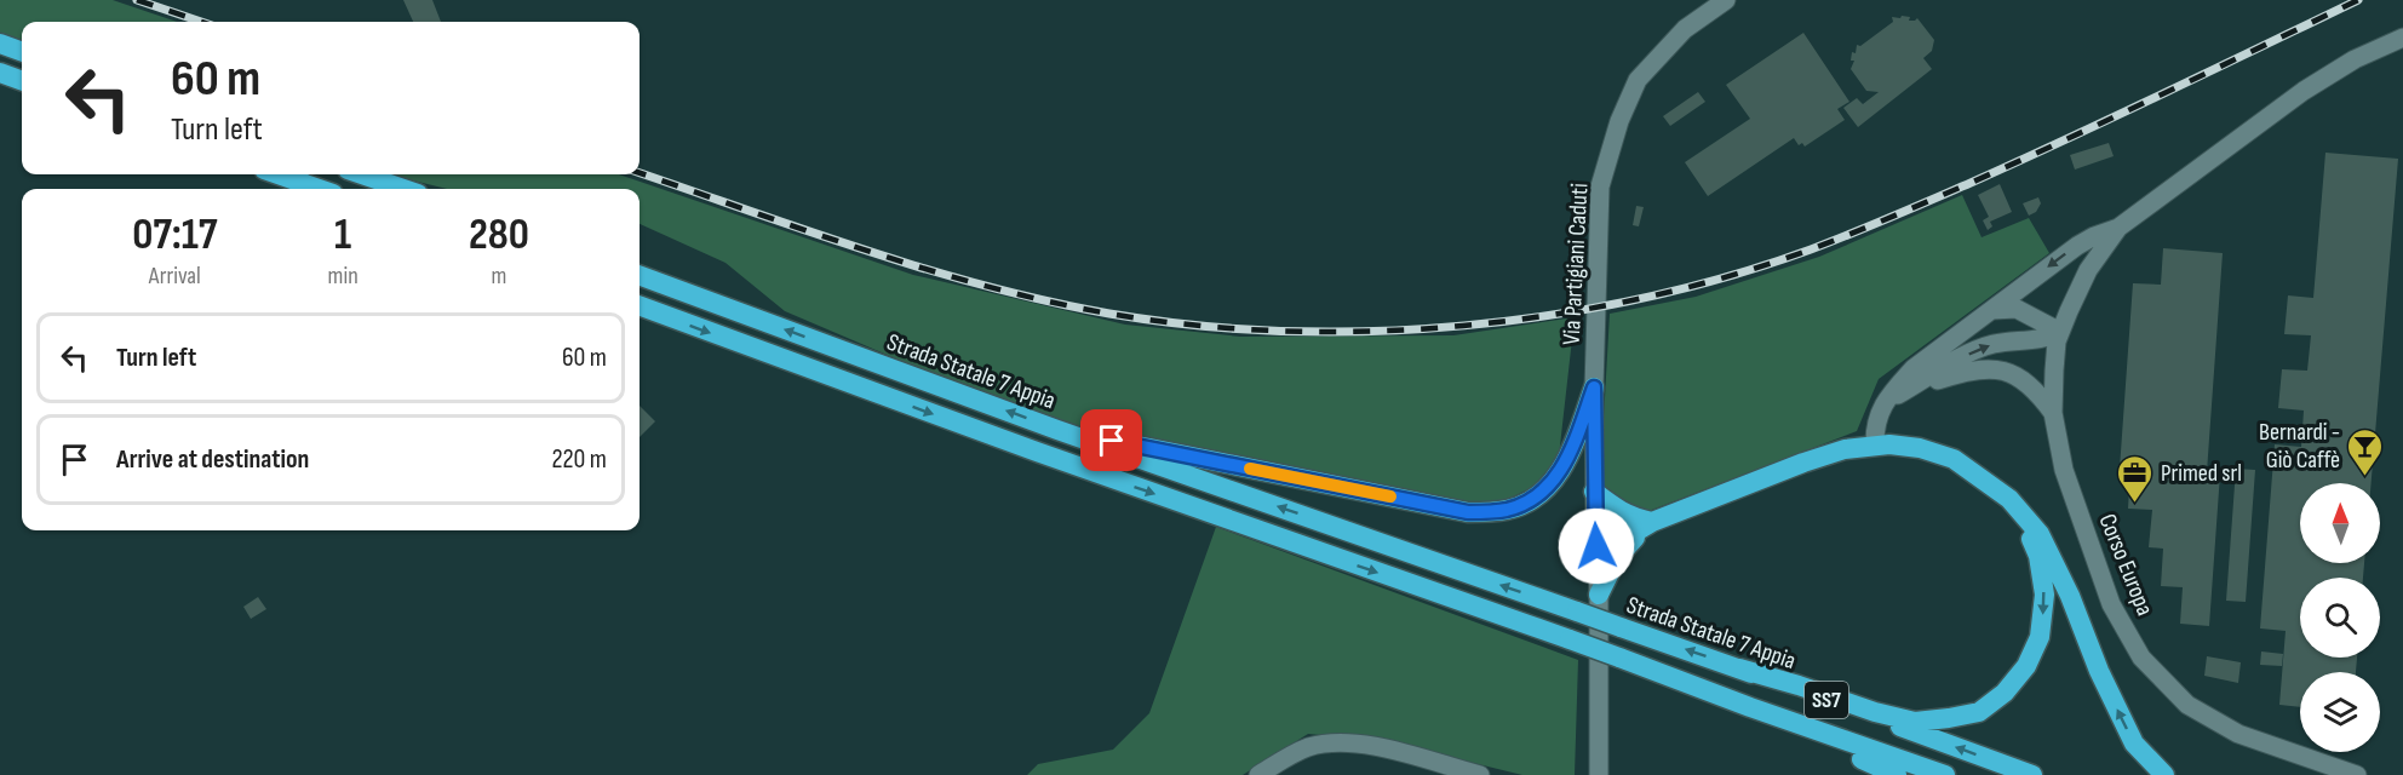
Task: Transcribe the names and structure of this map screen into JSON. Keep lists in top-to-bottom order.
{
  "streets": {
    "highway": ["Strada Statale 7 Appia", "SS7"],
    "street": ["Via Partigiani Caduti", "Corso Europa"]
  },
  "places": {
    "bar": ["Bernardi - Giò Caffè"],
    "office": ["Primed srl"]
  },
  "north": "top",
  "page": {
    "turn": ["60 m", "Turn left"],
    "eta": [
      "07:17",
      "Arrival",
      "1",
      "min",
      "280",
      "m"
    ],
    "list": [
      {
        "name": "Turn left",
        "value": "60 m"
      },
      {
        "name": "Arrive at destination",
        "value": "220 m"
      }
    ]
  }
}
